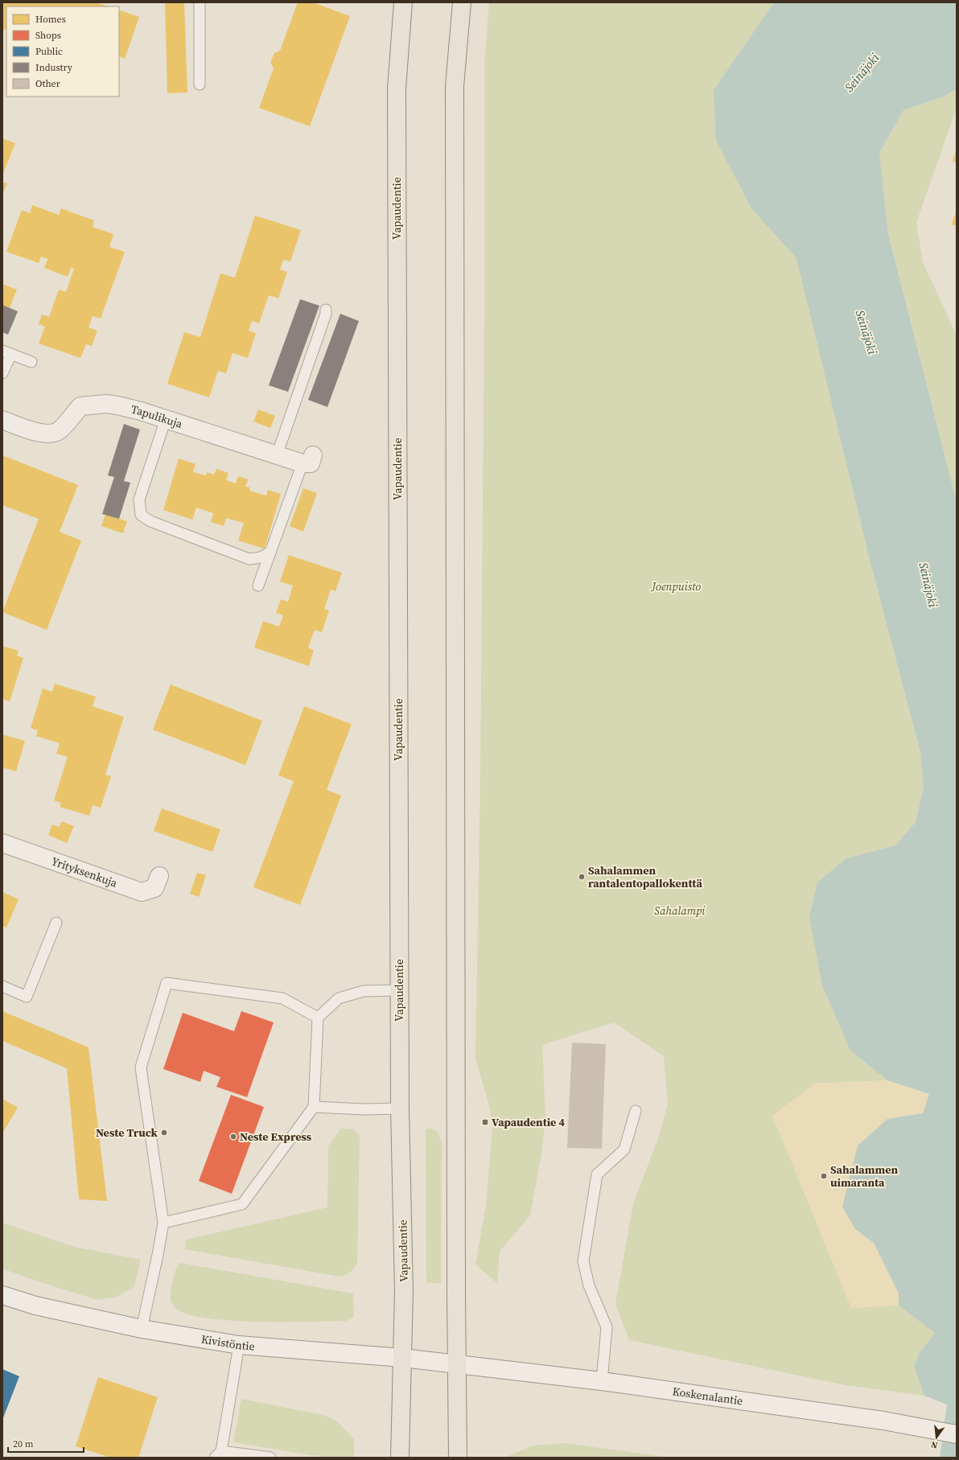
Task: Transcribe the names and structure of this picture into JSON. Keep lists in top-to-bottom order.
{
  "streets": {
    "main road": [
      "Vapaudentie",
      "Tapulikuja",
      "Yrityksenkuja",
      "Kivistöntie",
      "Koskenalantie"
    ]
  },
  "crossings": [
    ["Vapaudentie", "Kivistöntie"],
    ["Kivistöntie", "Koskenalantie"]
  ],
  "water": ["Seinäjoki"],
  "parks": ["Joenpuisto", "Sahalampi"],
  "places": {
    "other": [
      "Sahalammen rantalentopallokenttä",
      "Neste Truck",
      "Neste Express",
      "Sahalammen uimaranta"
    ],
    "transit": ["Vapaudentie 4"]
  },
  "legend": [
    "Homes",
    "Shops",
    "Public",
    "Industry",
    "Other"
  ],
  "scale_bar": "20 m",
  "north": "bottom"
}
